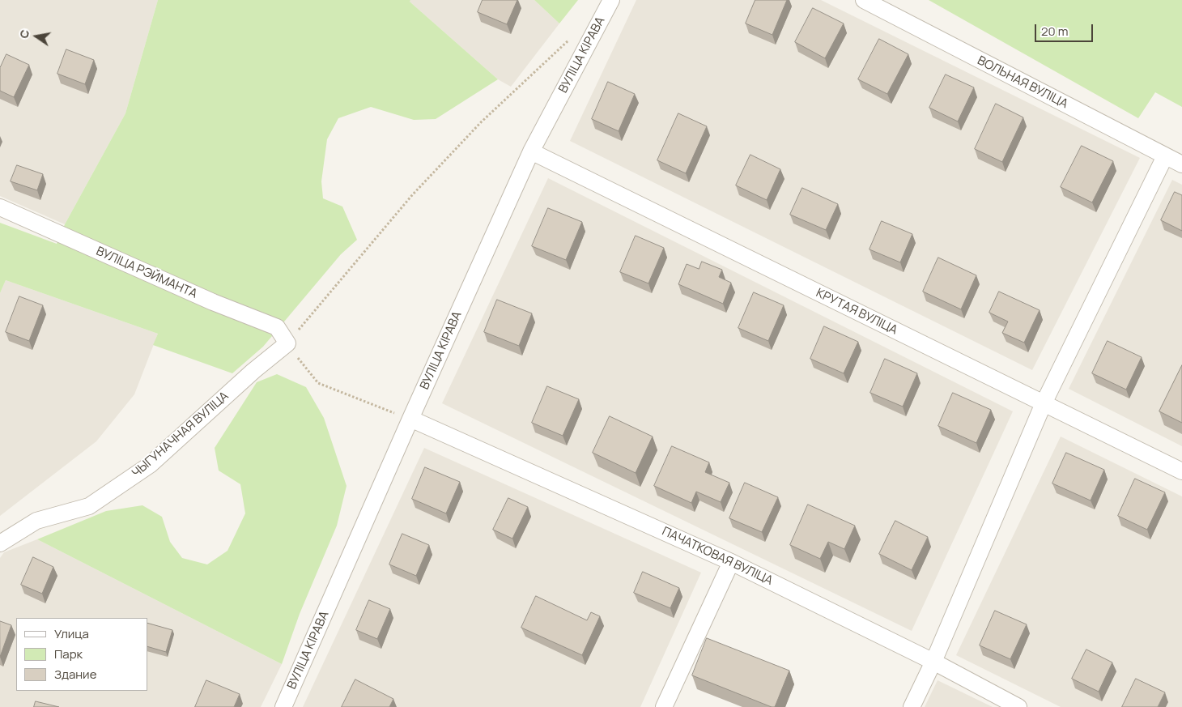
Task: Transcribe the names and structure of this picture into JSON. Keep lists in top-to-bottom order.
{
  "streets": {
    "street": [
      "ВУЛІЦА КІРАВА",
      "ВОЛЬНАЯ ВУЛІЦА",
      "ВУЛІЦА РЭЙМАНТА",
      "КРУТАЯ ВУЛІЦА",
      "ЧЫГУНАЧНАЯ ВУЛІЦА",
      "ПАЧАТКОВАЯ ВУЛІЦА"
    ]
  },
  "crossings": [
    ["ВУЛІЦА КІРАВА", "КРУТАЯ ВУЛІЦА"],
    ["ВУЛІЦА КІРАВА", "ПАЧАТКОВАЯ ВУЛІЦА"],
    ["ВУЛІЦА РЭЙМАНТА", "ЧЫГУНАЧНАЯ ВУЛІЦА"]
  ],
  "legend": ["Улица", "Парк", "Здание"],
  "scale_bar": "20 m",
  "north": "left"
}
